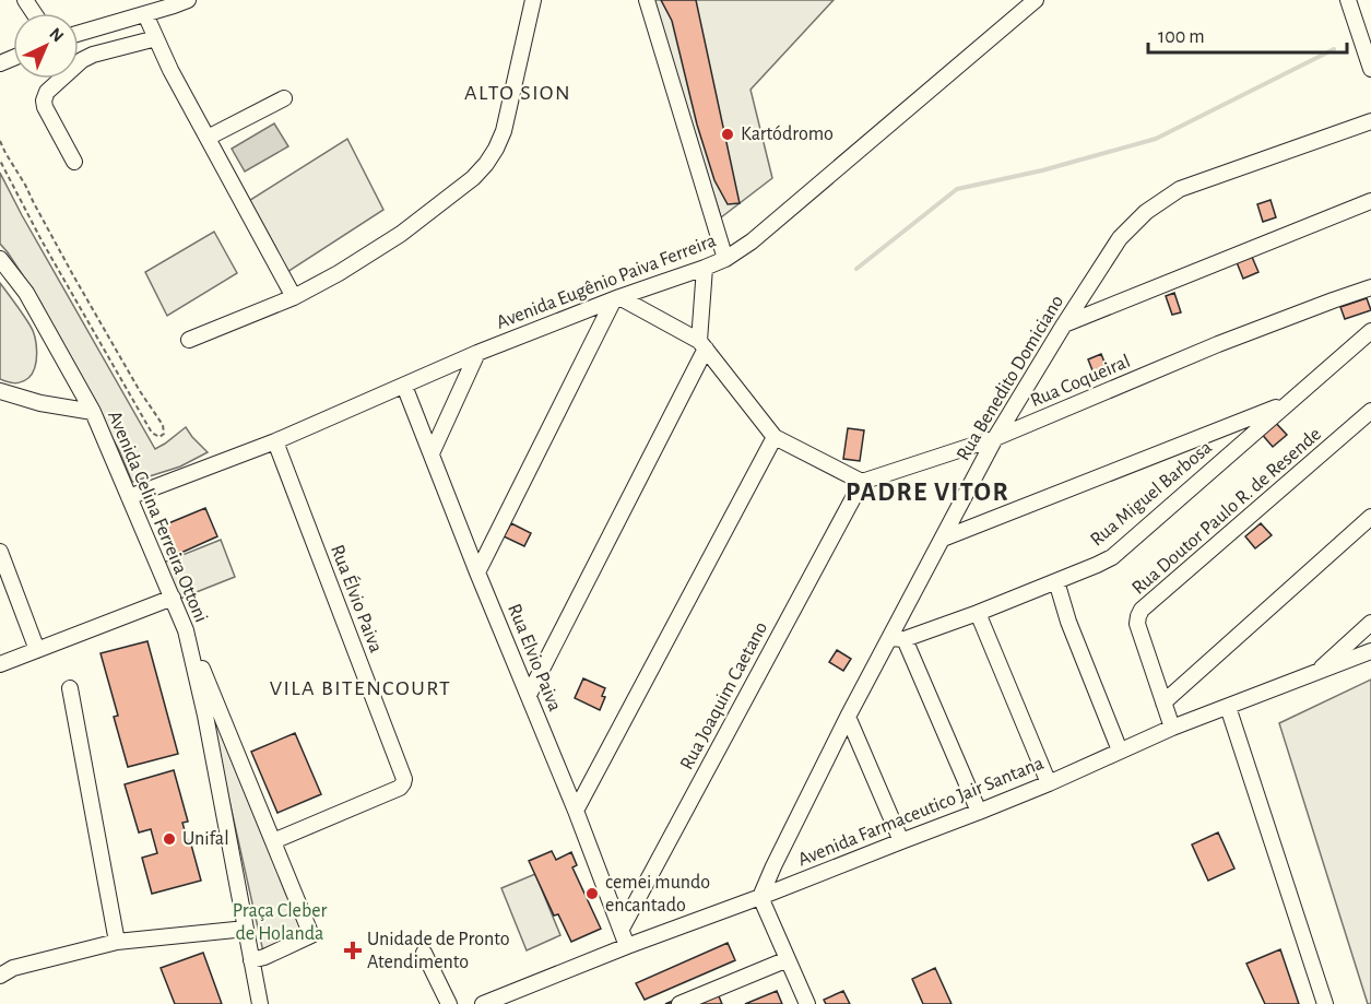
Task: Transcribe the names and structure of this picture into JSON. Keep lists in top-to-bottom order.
{
  "streets": {
    "street": [
      "Avenida Eugênio Paiva Ferreira",
      "Rua Benedito Domiciano",
      "Rua Coqueiral",
      "Rua Miguel Barbosa",
      "Rua Doutor Paulo R. de Resende",
      "Avenida Celina Ferreira Ottoni",
      "Rua Élvio Paiva",
      "Rua Elvio Paiva",
      "Rua Joaquim Caetano",
      "Avenida Farmaceutico Jair Santana"
    ]
  },
  "crossings": [
    ["Avenida Eugênio Paiva Ferreira", "Avenida Celina Ferreira Ottoni"],
    ["Avenida Eugênio Paiva Ferreira", "Rua Élvio Paiva"],
    ["Avenida Eugênio Paiva Ferreira", "Rua Elvio Paiva"],
    ["Rua Benedito Domiciano", "Rua Coqueiral"],
    ["Rua Benedito Domiciano", "Rua Miguel Barbosa"],
    ["Rua Benedito Domiciano", "Avenida Farmaceutico Jair Santana"],
    ["Rua Coqueiral", "Rua Joaquim Caetano"],
    ["Rua Doutor Paulo R. de Resende", "Avenida Farmaceutico Jair Santana"],
    ["Rua Elvio Paiva", "Rua Joaquim Caetano"],
    ["Rua Elvio Paiva", "Avenida Farmaceutico Jair Santana"]
  ],
  "districts": ["ALTO SION", "PADRE VITOR", "VILA BITENCOURT"],
  "parks": ["Praça Cleber de Holanda"],
  "places": {
    "other": ["Kartódromo", "Unifal", "cemei mundo encantado"],
    "health": ["Unidade de Pronto Atendimento"]
  },
  "scale_bar": "100 m",
  "north": "top right"
}
